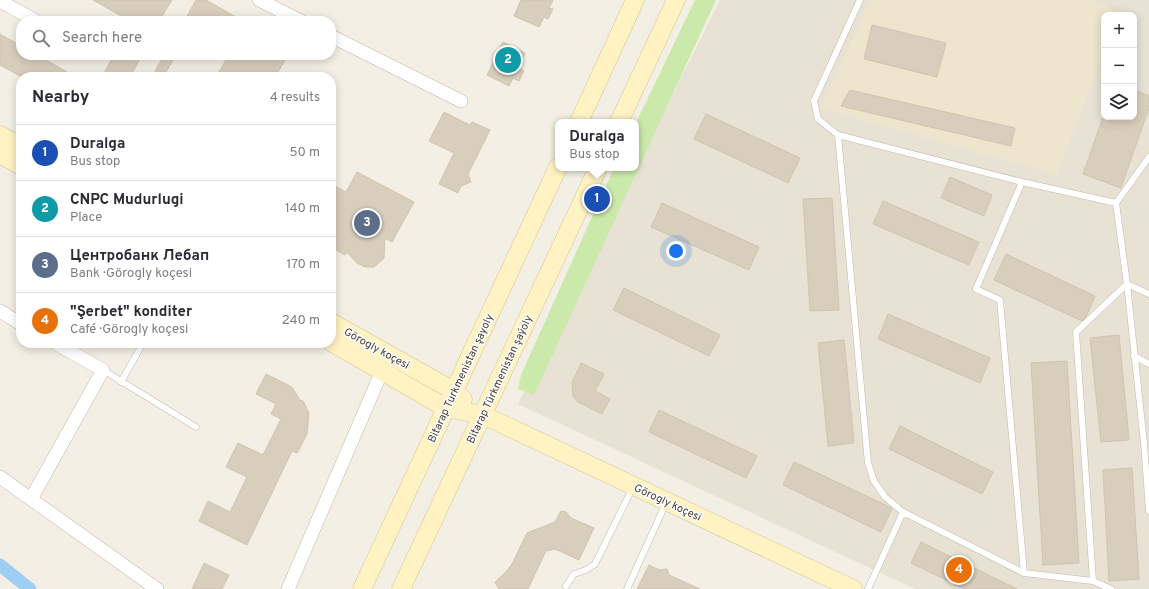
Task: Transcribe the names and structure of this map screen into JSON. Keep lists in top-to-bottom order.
{
  "streets": {
    "main road": ["Görogly koçesi", "Bitarap Turkmenistan şayoly", "Bitarap Türkmenistan şaýoly"]
  },
  "crossings": [
    ["Görogly koçesi", "Bitarap Turkmenistan şayoly"],
    ["Görogly koçesi", "Bitarap Türkmenistan şaýoly"]
  ],
  "page": {
    "map_buttons": ["+", "−"],
    "search": "Search here",
    "pins": [
      "2",
      "1",
      "3",
      "4"
    ],
    "heading": ["Nearby", "4 results"],
    "popup": ["Duralga", "Bus stop"],
    "list": [
      {
        "mark": "1",
        "name": "Duralga",
        "note": "Bus stop",
        "value": "50 m"
      },
      {
        "mark": "2",
        "name": "CNPC Mudurlugi",
        "note": "Place",
        "value": "140 m"
      },
      {
        "mark": "3",
        "name": "Центробанк Лебап",
        "note": "Bank · Görogly koçesi",
        "value": "170 m"
      },
      {
        "mark": "4",
        "name": "\"Şerbet\" konditer",
        "note": "Café · Görogly koçesi",
        "value": "240 m"
      }
    ]
  }
}
